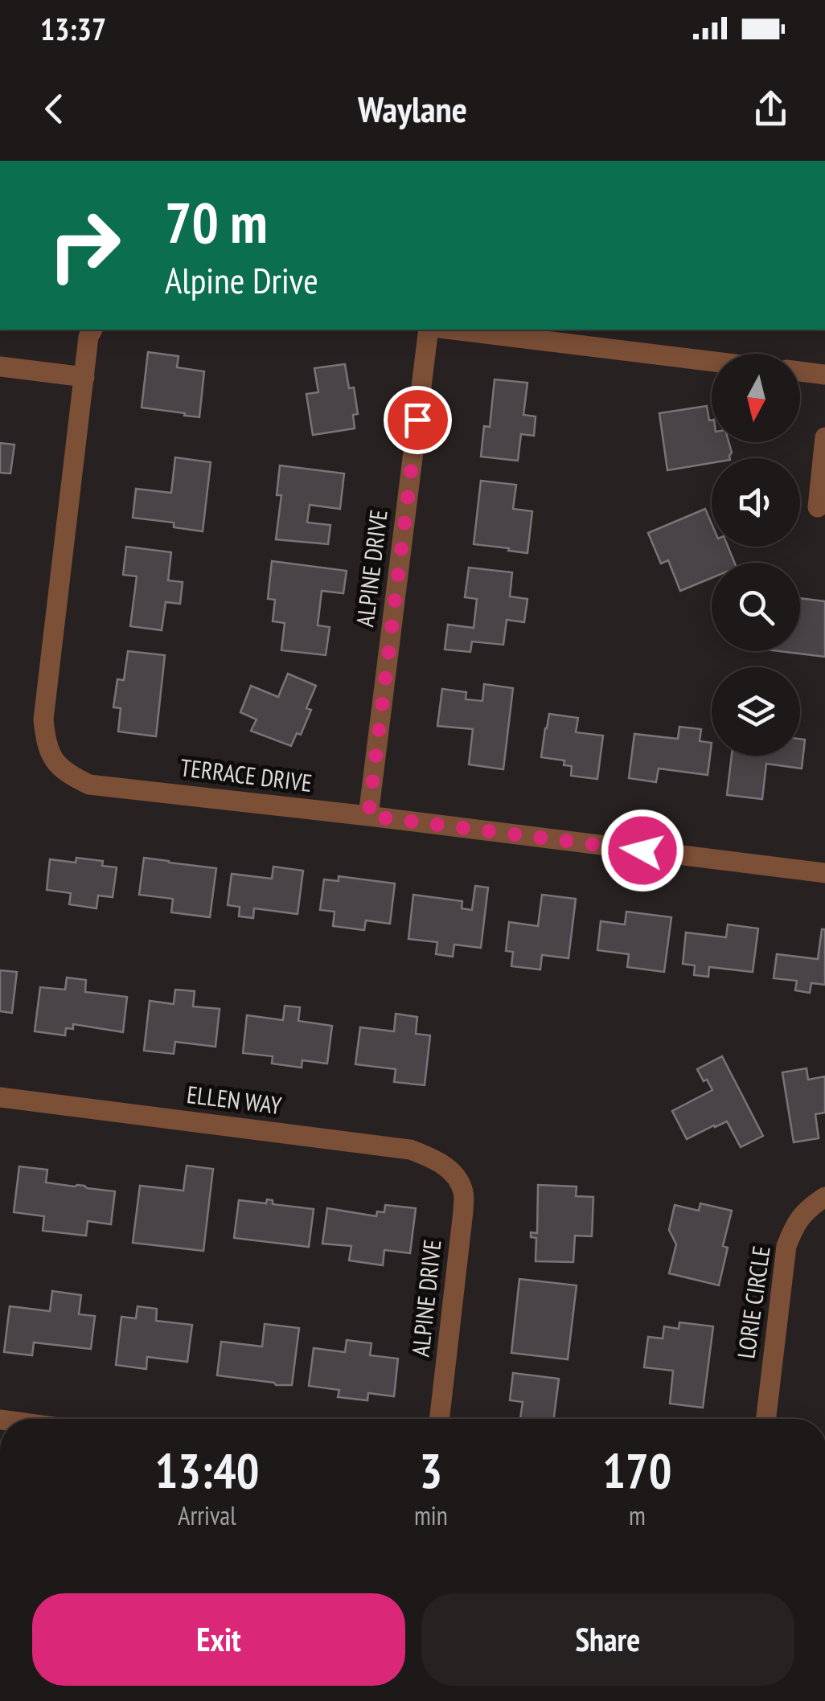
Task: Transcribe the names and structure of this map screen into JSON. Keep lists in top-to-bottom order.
{
  "streets": {
    "street": [
      "ALPINE DRIVE",
      "TERRACE DRIVE",
      "ELLEN WAY",
      "LORIE CIRCLE"
    ]
  },
  "crossings": [
    ["ALPINE DRIVE", "TERRACE DRIVE"],
    ["ALPINE DRIVE", "ELLEN WAY"]
  ],
  "north": "bottom",
  "page": {
    "status": "13:37",
    "header": "Waylane",
    "turn": ["70 m", "Alpine Drive"],
    "eta": [
      "13:40",
      "Arrival",
      "3",
      "min",
      "170",
      "m"
    ],
    "buttons": ["Exit", "Share"]
  }
}
